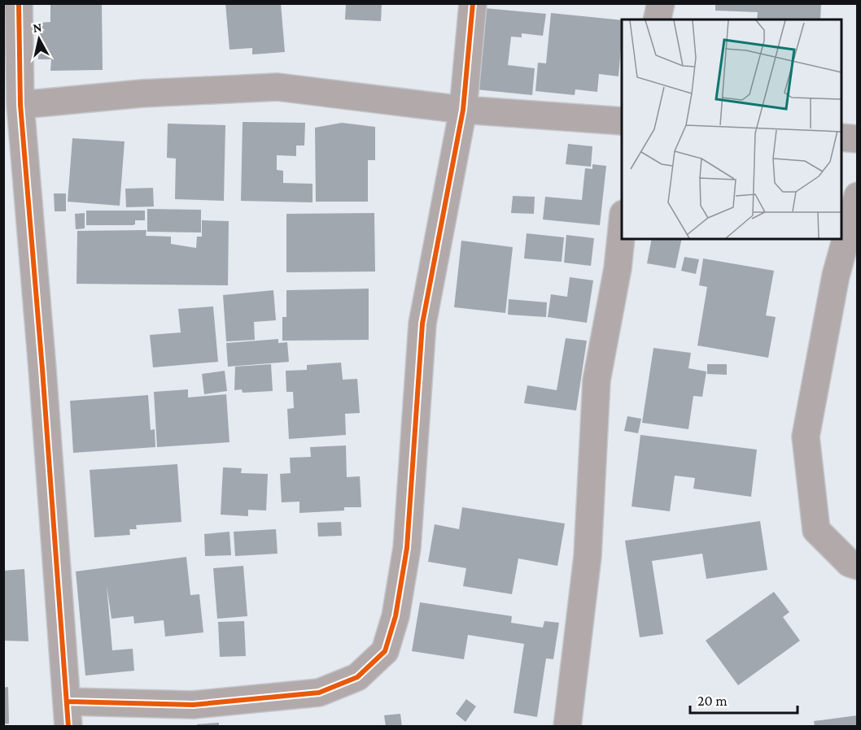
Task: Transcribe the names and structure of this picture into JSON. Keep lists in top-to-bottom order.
{
  "scale_bar": "20 m",
  "north": "top"
}
